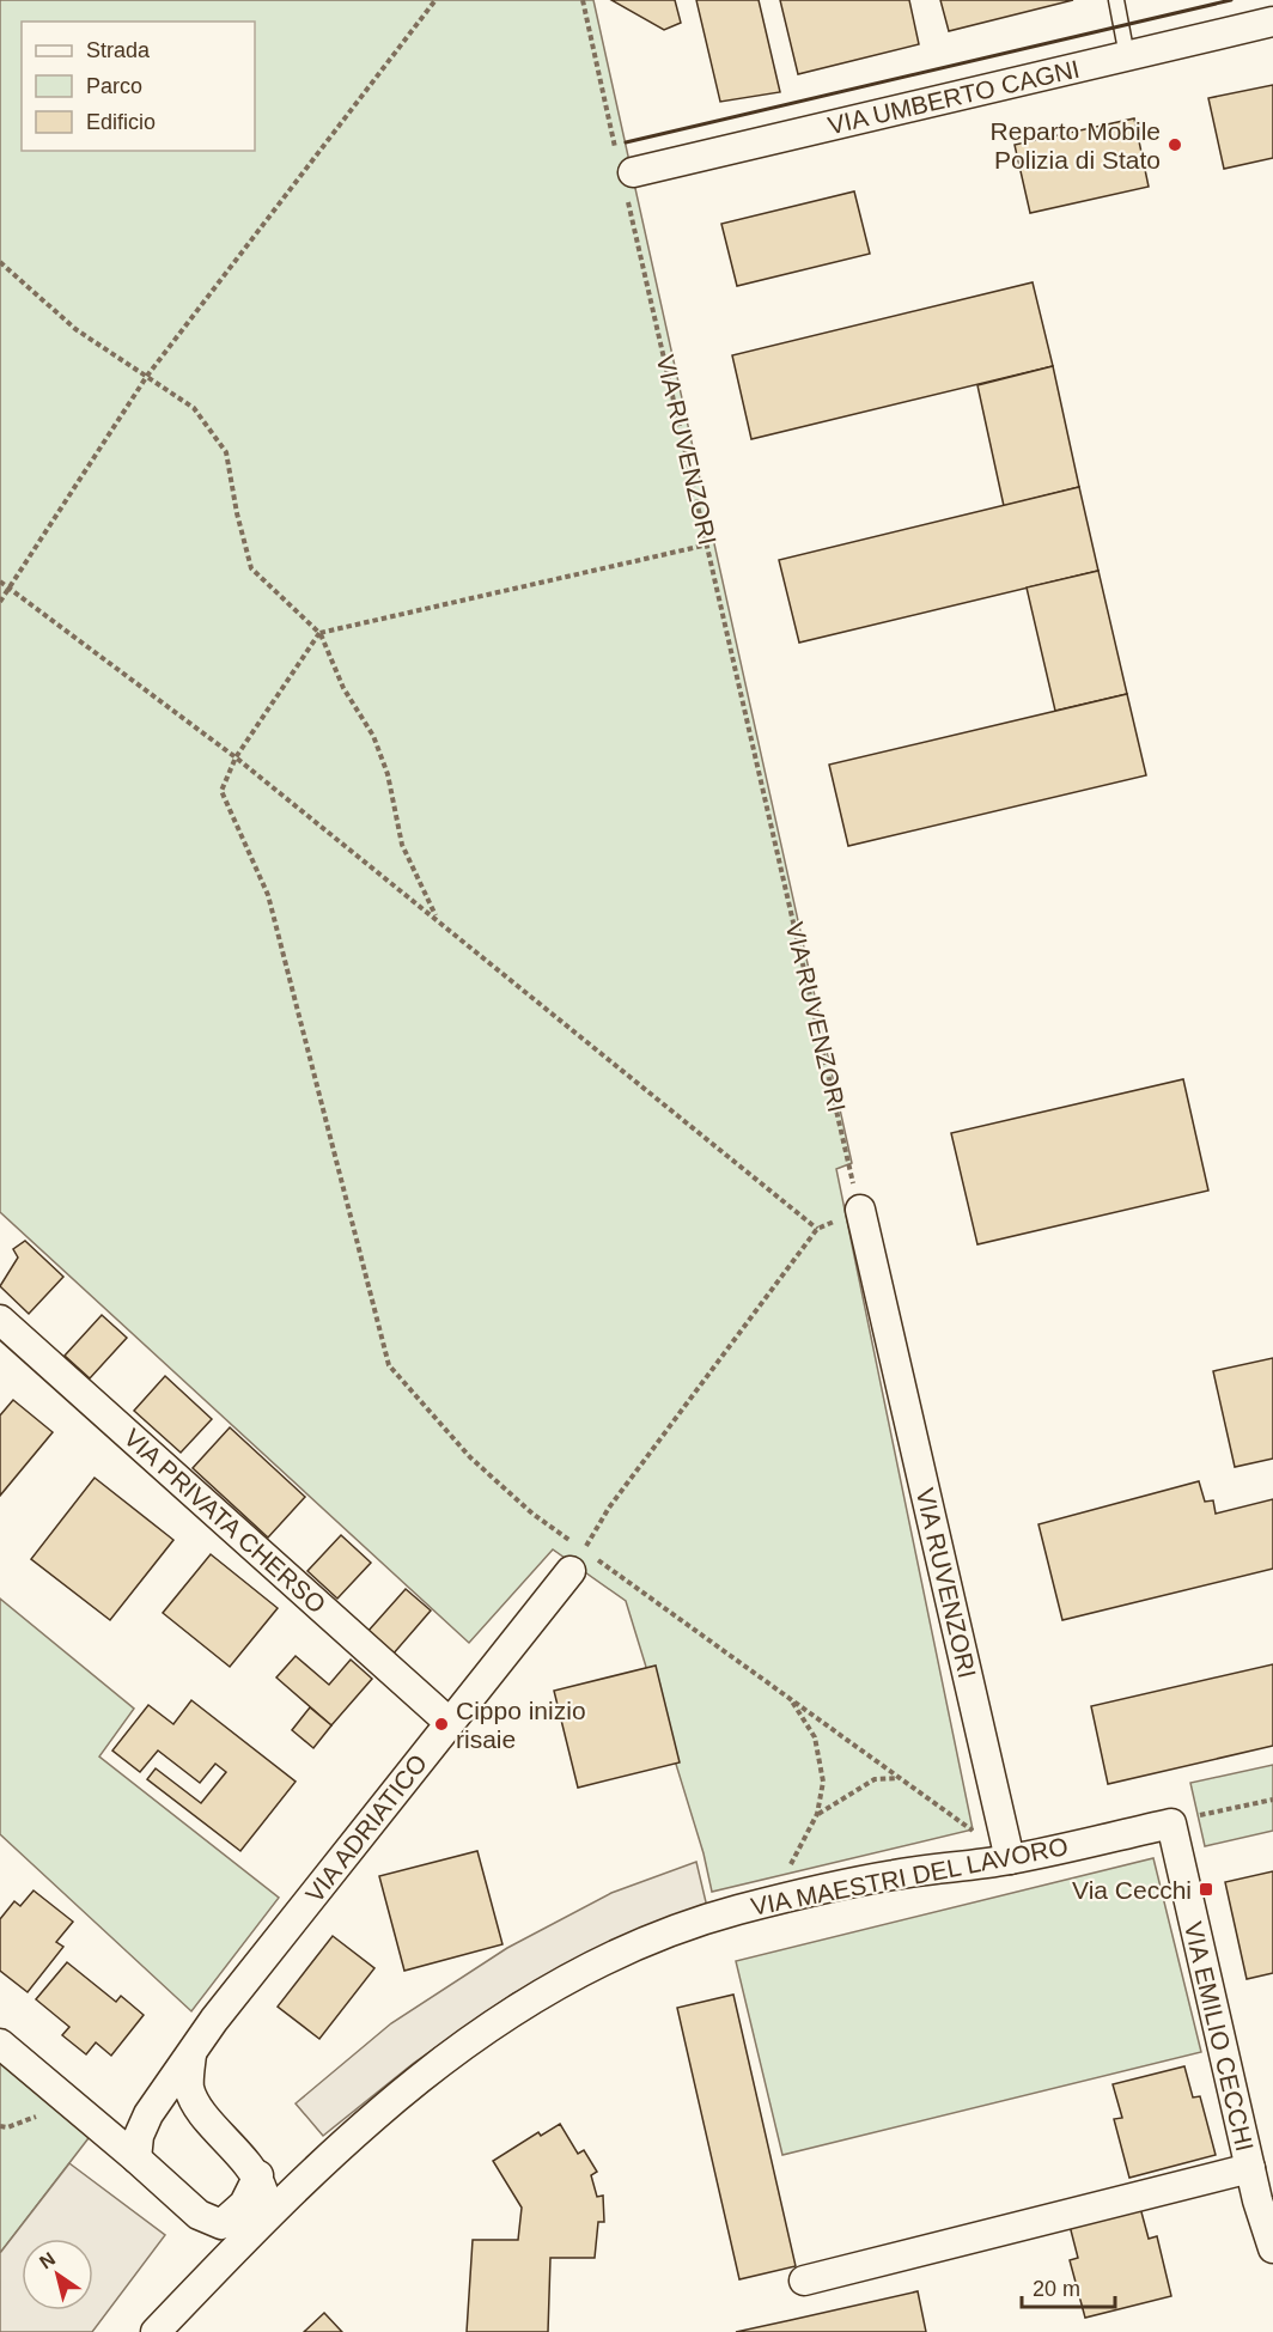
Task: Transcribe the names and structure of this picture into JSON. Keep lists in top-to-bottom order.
{
  "streets": {
    "street": [
      "VIA UMBERTO CAGNI",
      "VIA RUVENZORI",
      "VIA PRIVATA CHERSO",
      "VIA ADRIATICO",
      "VIA MAESTRI DEL LAVORO",
      "VIA EMILIO CECCHI"
    ]
  },
  "crossings": [
    ["VIA RUVENZORI", "VIA MAESTRI DEL LAVORO"],
    ["VIA PRIVATA CHERSO", "VIA ADRIATICO"],
    ["VIA MAESTRI DEL LAVORO", "VIA EMILIO CECCHI"]
  ],
  "places": {
    "other": ["Reparto Mobile Polizia di Stato", "Cippo inizio risaie"],
    "transit": ["Via Cecchi"]
  },
  "legend": ["Strada", "Parco", "Edificio"],
  "scale_bar": "20 m",
  "north": "top left"
}
